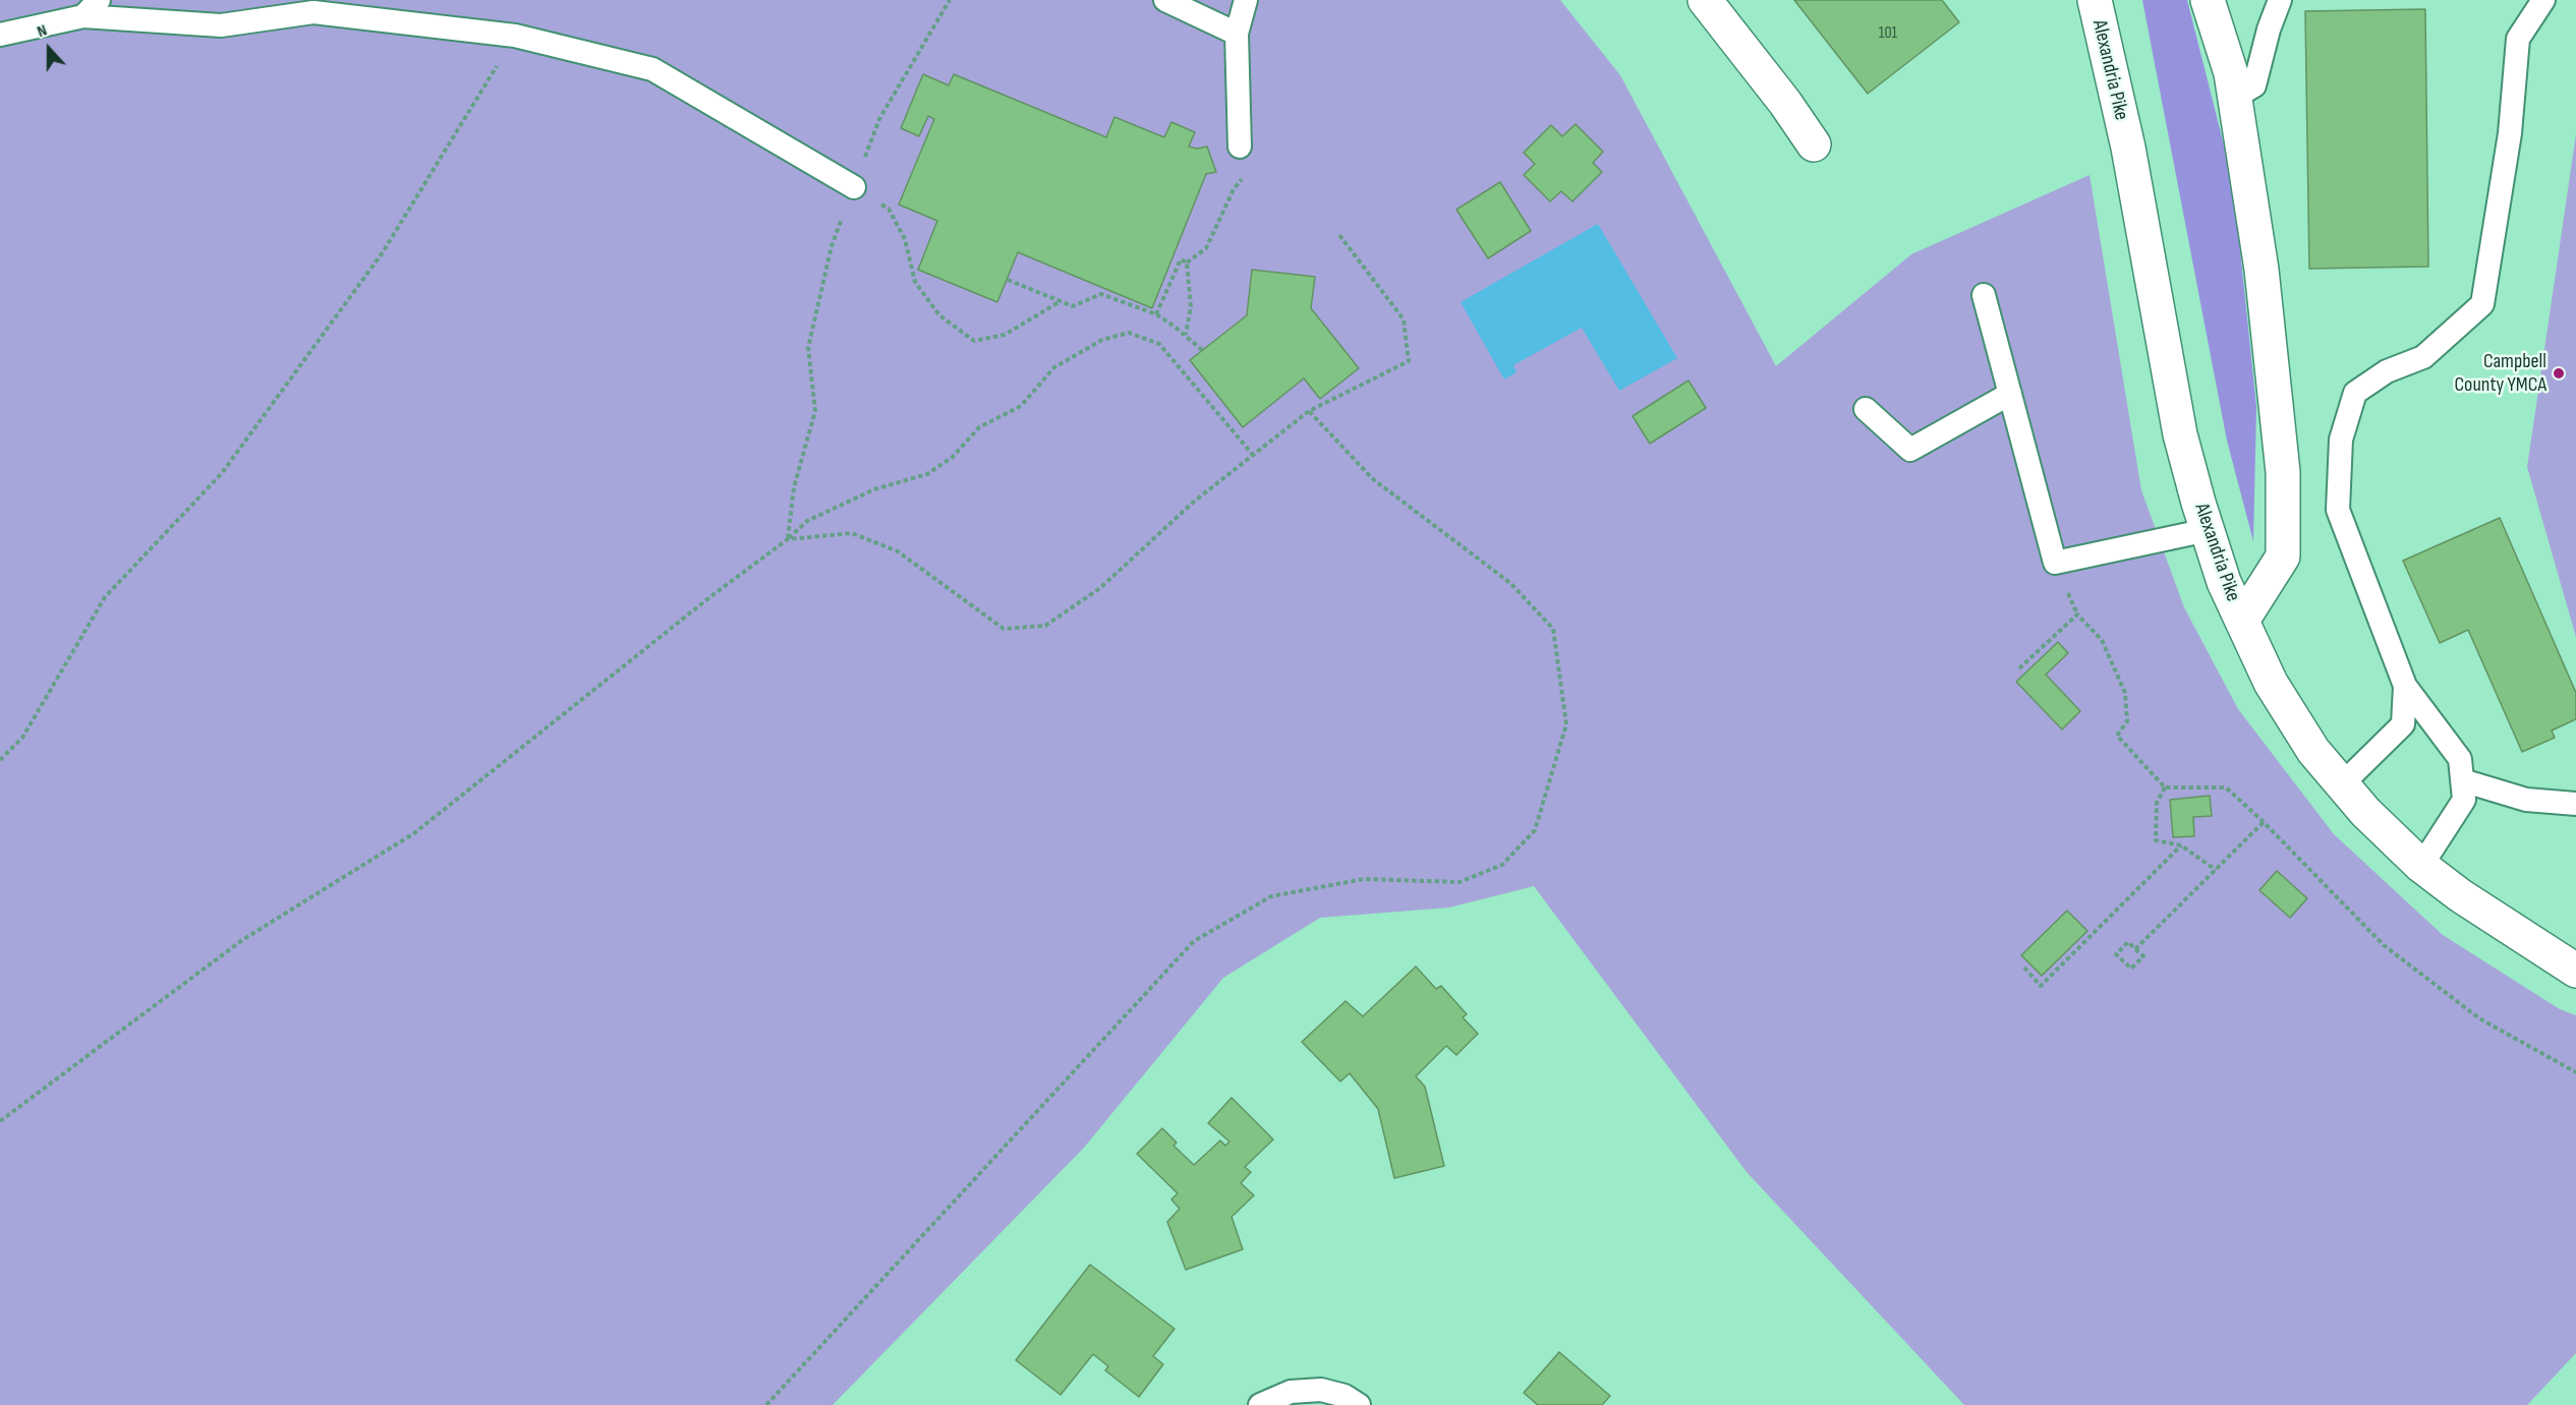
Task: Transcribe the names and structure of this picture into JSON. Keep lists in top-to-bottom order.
{
  "streets": {
    "main road": ["Alexandria Pike"]
  },
  "places": ["Campbell County YMCA"],
  "house_numbers": ["101"],
  "north": "top"
}
